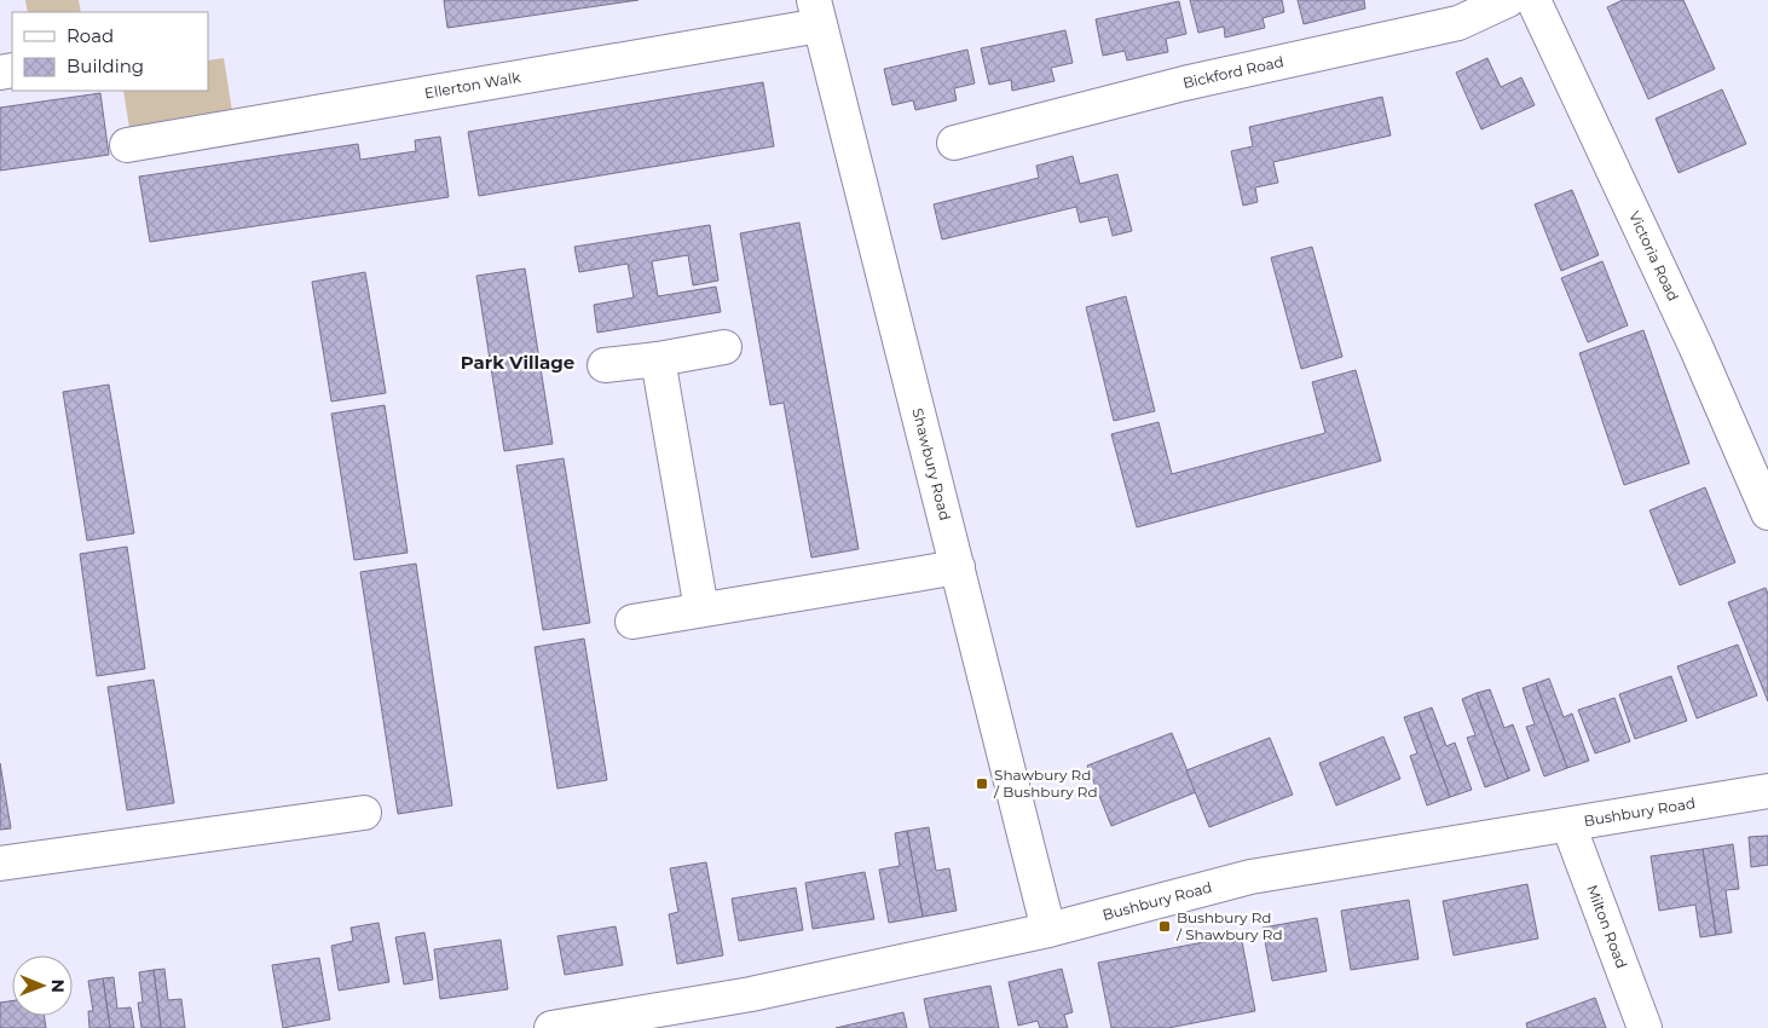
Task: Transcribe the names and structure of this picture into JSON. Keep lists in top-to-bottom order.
{
  "streets": {
    "street": [
      "Bickford Road",
      "Ellerton Walk",
      "Victoria Road",
      "Shawbury Road",
      "Bushbury Road",
      "Milton Road"
    ]
  },
  "crossings": [
    ["Ellerton Walk", "Shawbury Road"],
    ["Shawbury Road", "Bushbury Road"],
    ["Bushbury Road", "Milton Road"]
  ],
  "districts": ["Park Village"],
  "places": {
    "transit": ["Shawbury Rd / Bushbury Rd", "Bushbury Rd / Shawbury Rd"]
  },
  "legend": ["Road", "Building"],
  "north": "right"
}
